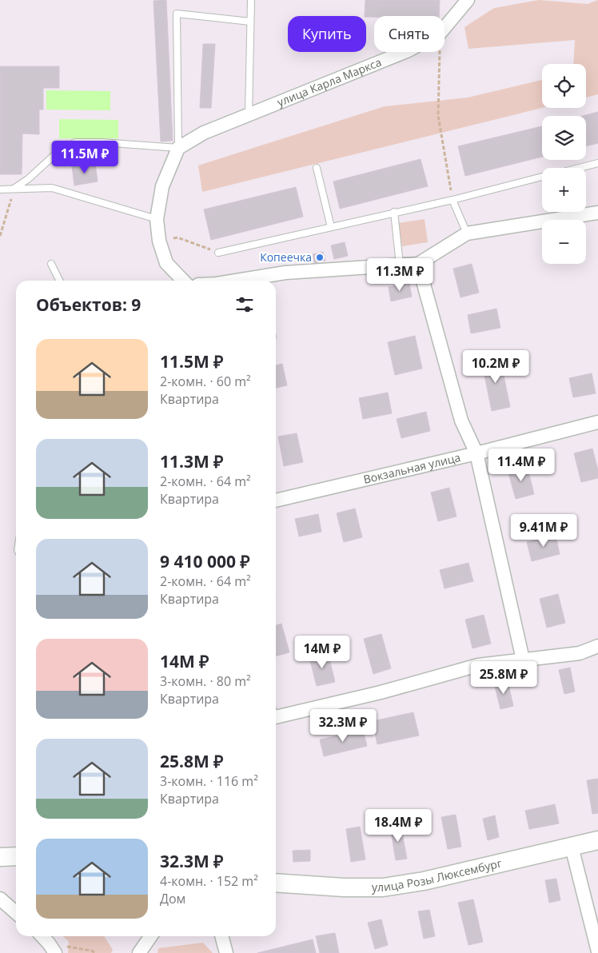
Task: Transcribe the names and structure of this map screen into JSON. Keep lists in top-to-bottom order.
{
  "streets": {
    "street": ["улица Карла Маркса", "Вокзальная улица", "улица Розы Люксембург"]
  },
  "places": ["Копеечка"],
  "page": {
    "chip": ["Купить", "Снять"],
    "map_buttons": ["+", "−"],
    "price": [
      "11.5M ₽",
      "11.3M ₽",
      "10.2M ₽",
      "11.4M ₽",
      "9.41M ₽",
      "14M ₽",
      "25.8M ₽",
      "32.3M ₽",
      "18.4M ₽"
    ],
    "heading": "Объектов: 9",
    "list": [
      {
        "name": "11.5M ₽",
        "note": "2-комн. · 60 m² · Квартира"
      },
      {
        "name": "11.3M ₽",
        "note": "2-комн. · 64 m² · Квартира"
      },
      {
        "name": "9 410 000 ₽",
        "note": "2-комн. · 64 m² · Квартира"
      },
      {
        "name": "14M ₽",
        "note": "3-комн. · 80 m² · Квартира"
      },
      {
        "name": "25.8M ₽",
        "note": "3-комн. · 116 m² · Квартира"
      },
      {
        "name": "32.3M ₽",
        "note": "4-комн. · 152 m² · Дом"
      }
    ]
  }
}
